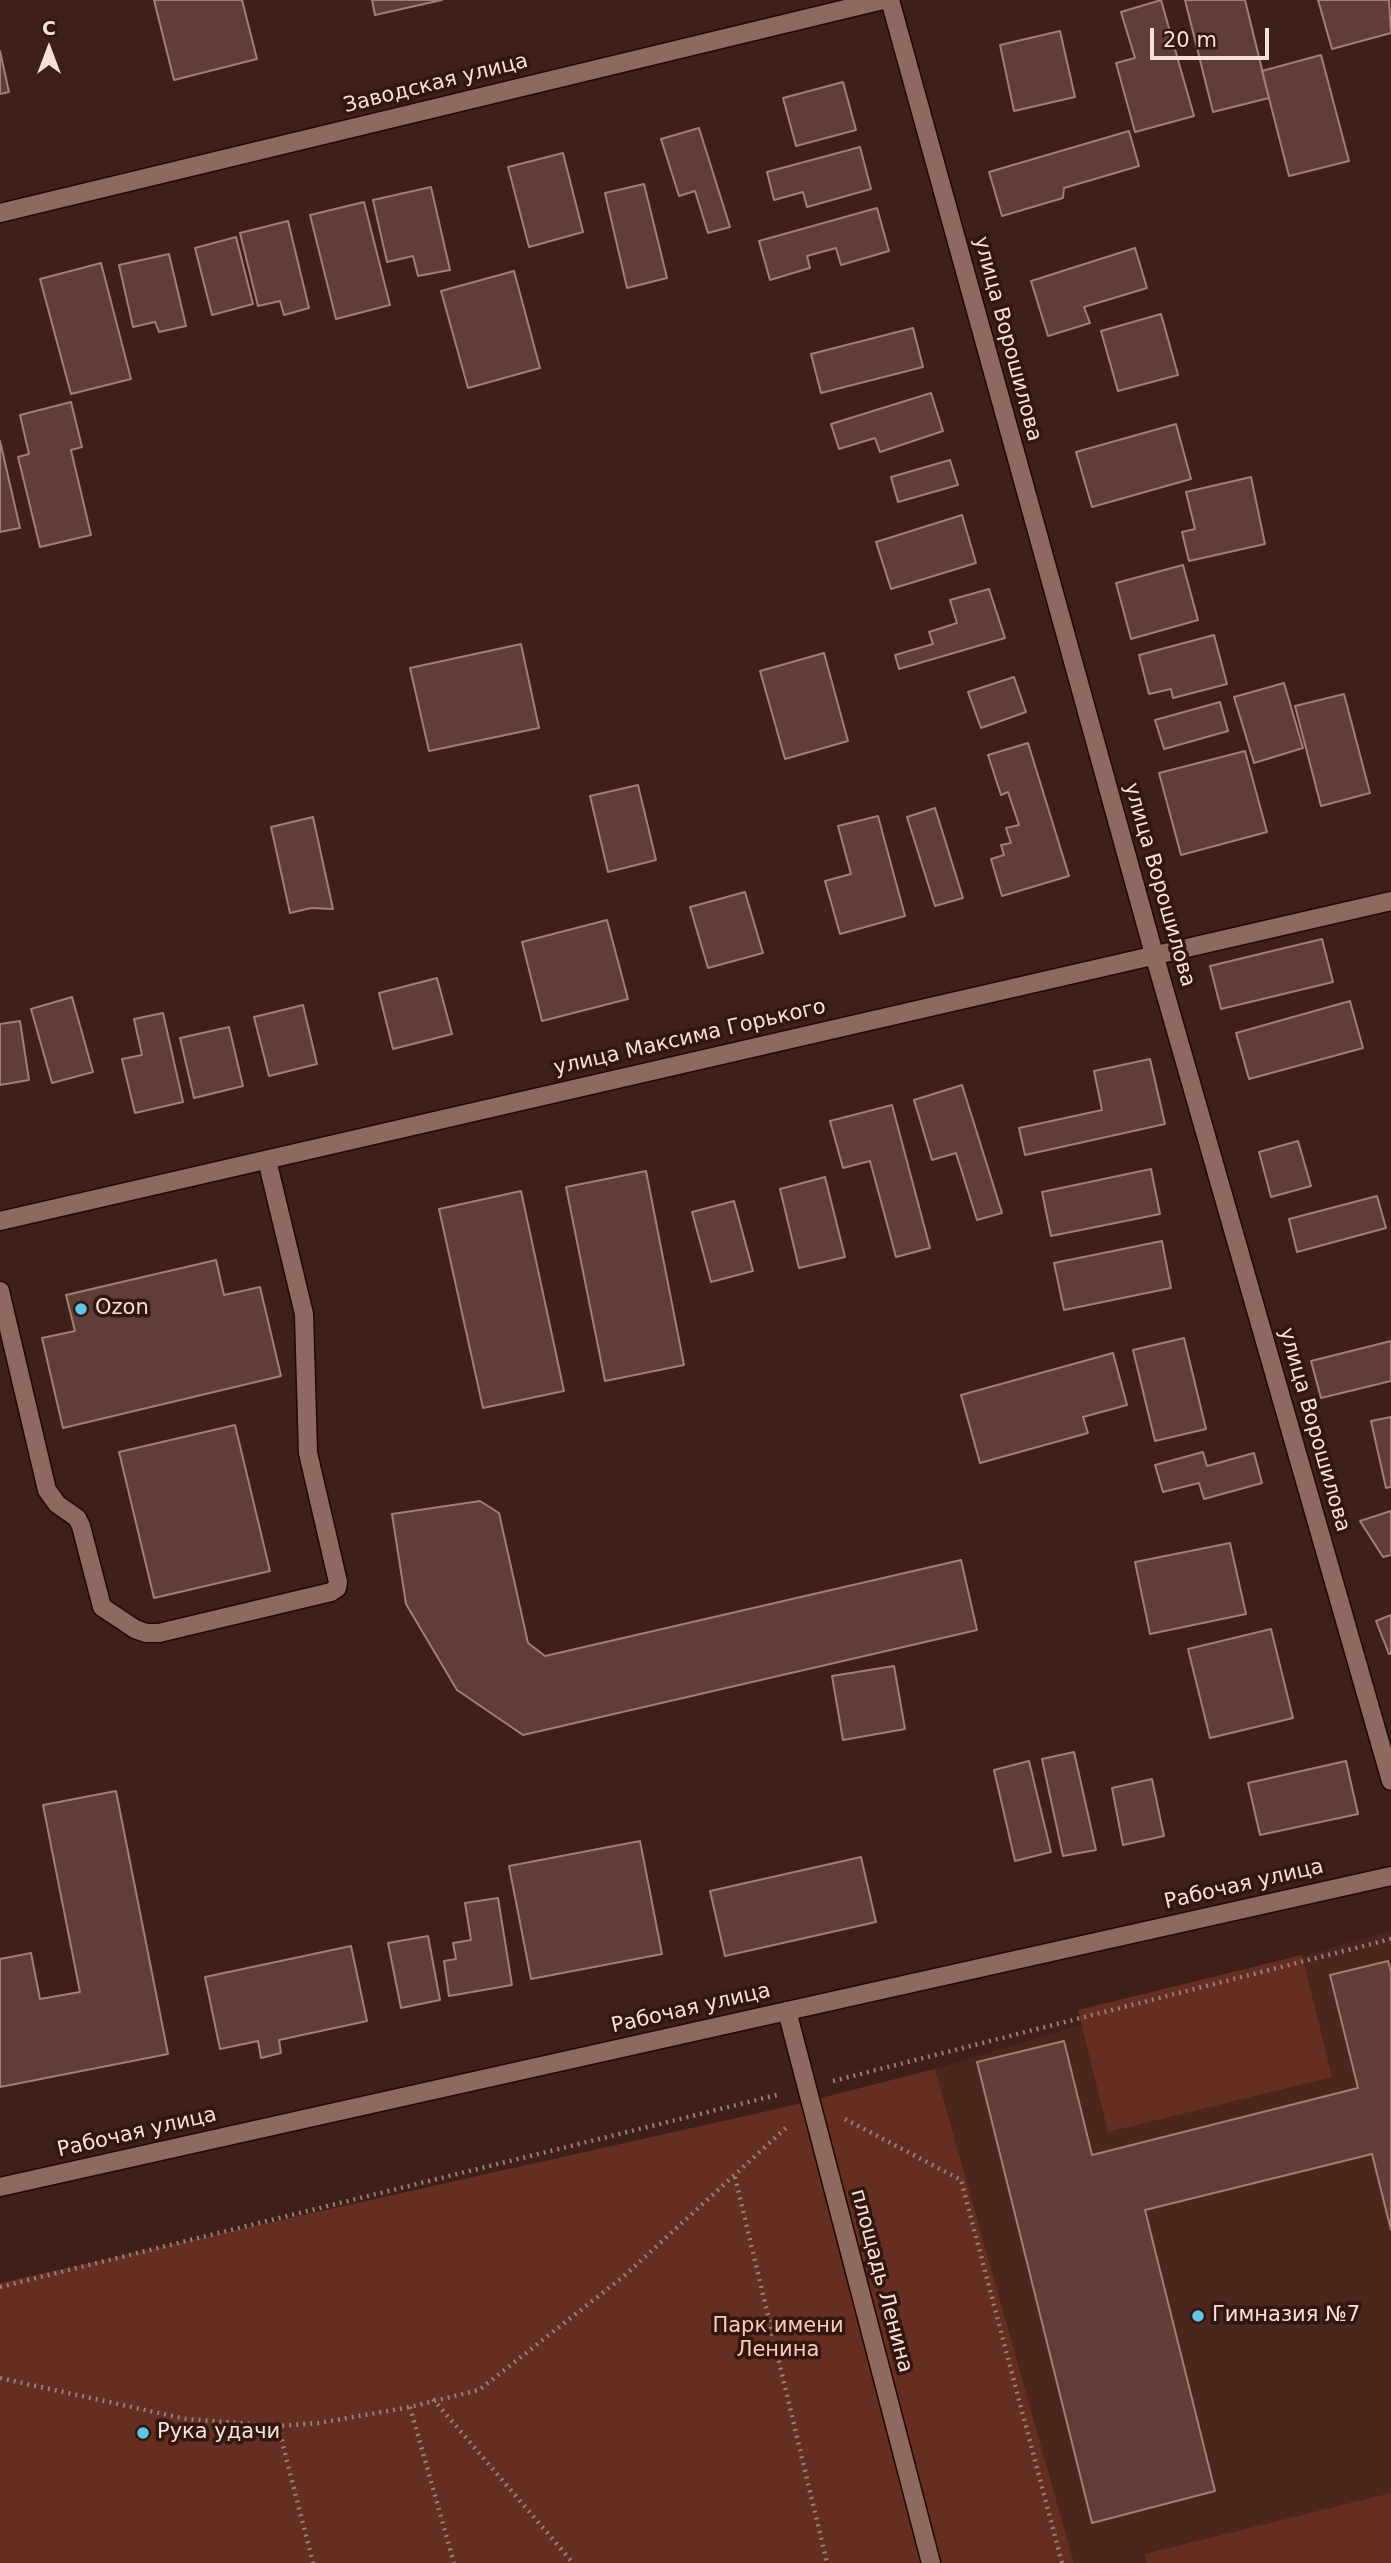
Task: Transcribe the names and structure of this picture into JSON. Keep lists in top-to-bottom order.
{
  "streets": {
    "street": [
      "Заводская улица",
      "улица Ворошилова",
      "улица Максима Горького",
      "Рабочая улица",
      "площадь Ленина"
    ]
  },
  "crossings": [
    ["улица Ворошилова", "улица Максима Горького"],
    ["Рабочая улица", "площадь Ленина"]
  ],
  "parks": ["Парк имени Ленина"],
  "places": ["Ozon", "Гимназия №7", "Рука удачи"],
  "scale_bar": "20 m",
  "north": "top"
}
